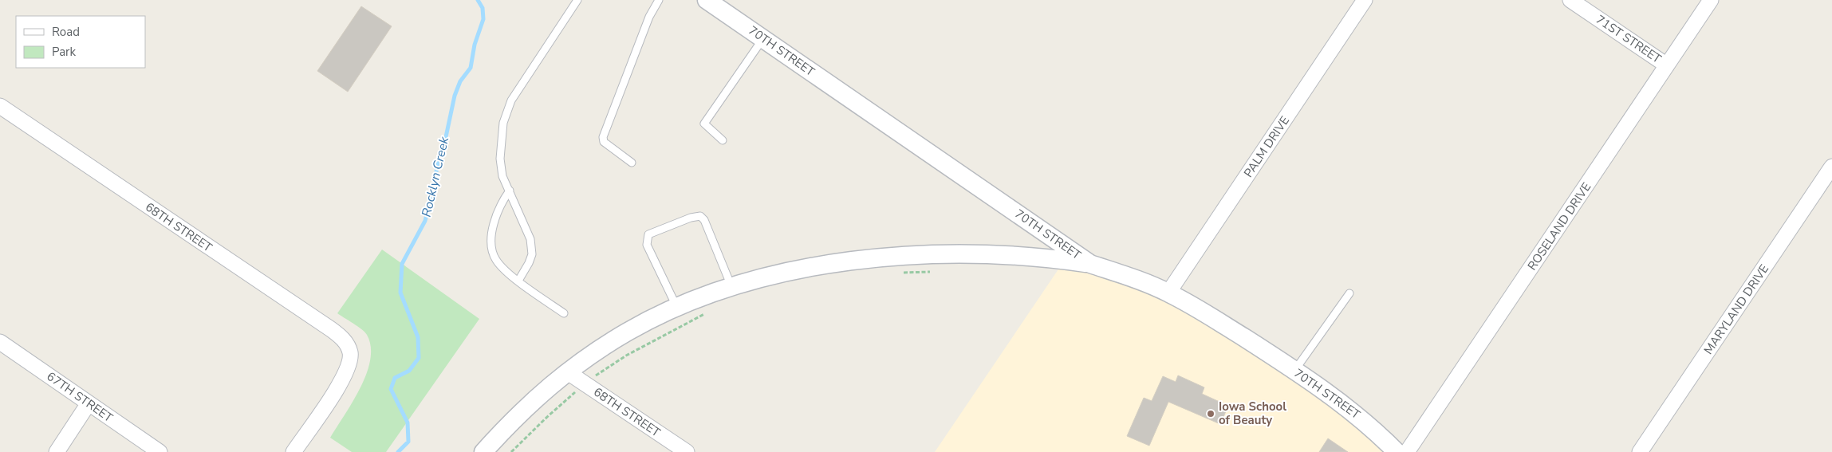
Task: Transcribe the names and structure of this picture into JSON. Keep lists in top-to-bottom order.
{
  "streets": {
    "street": [
      "71ST STREET",
      "70TH STREET",
      "PALM DRIVE",
      "ROSELAND DRIVE",
      "68TH STREET",
      "MARYLAND DRIVE",
      "67TH STREET"
    ]
  },
  "crossings": [
    ["71ST STREET", "ROSELAND DRIVE"],
    ["70TH STREET", "PALM DRIVE"]
  ],
  "water": ["Rocklyn Creek"],
  "places": ["Iowa School of Beauty"],
  "legend": ["Road", "Park"]
}
